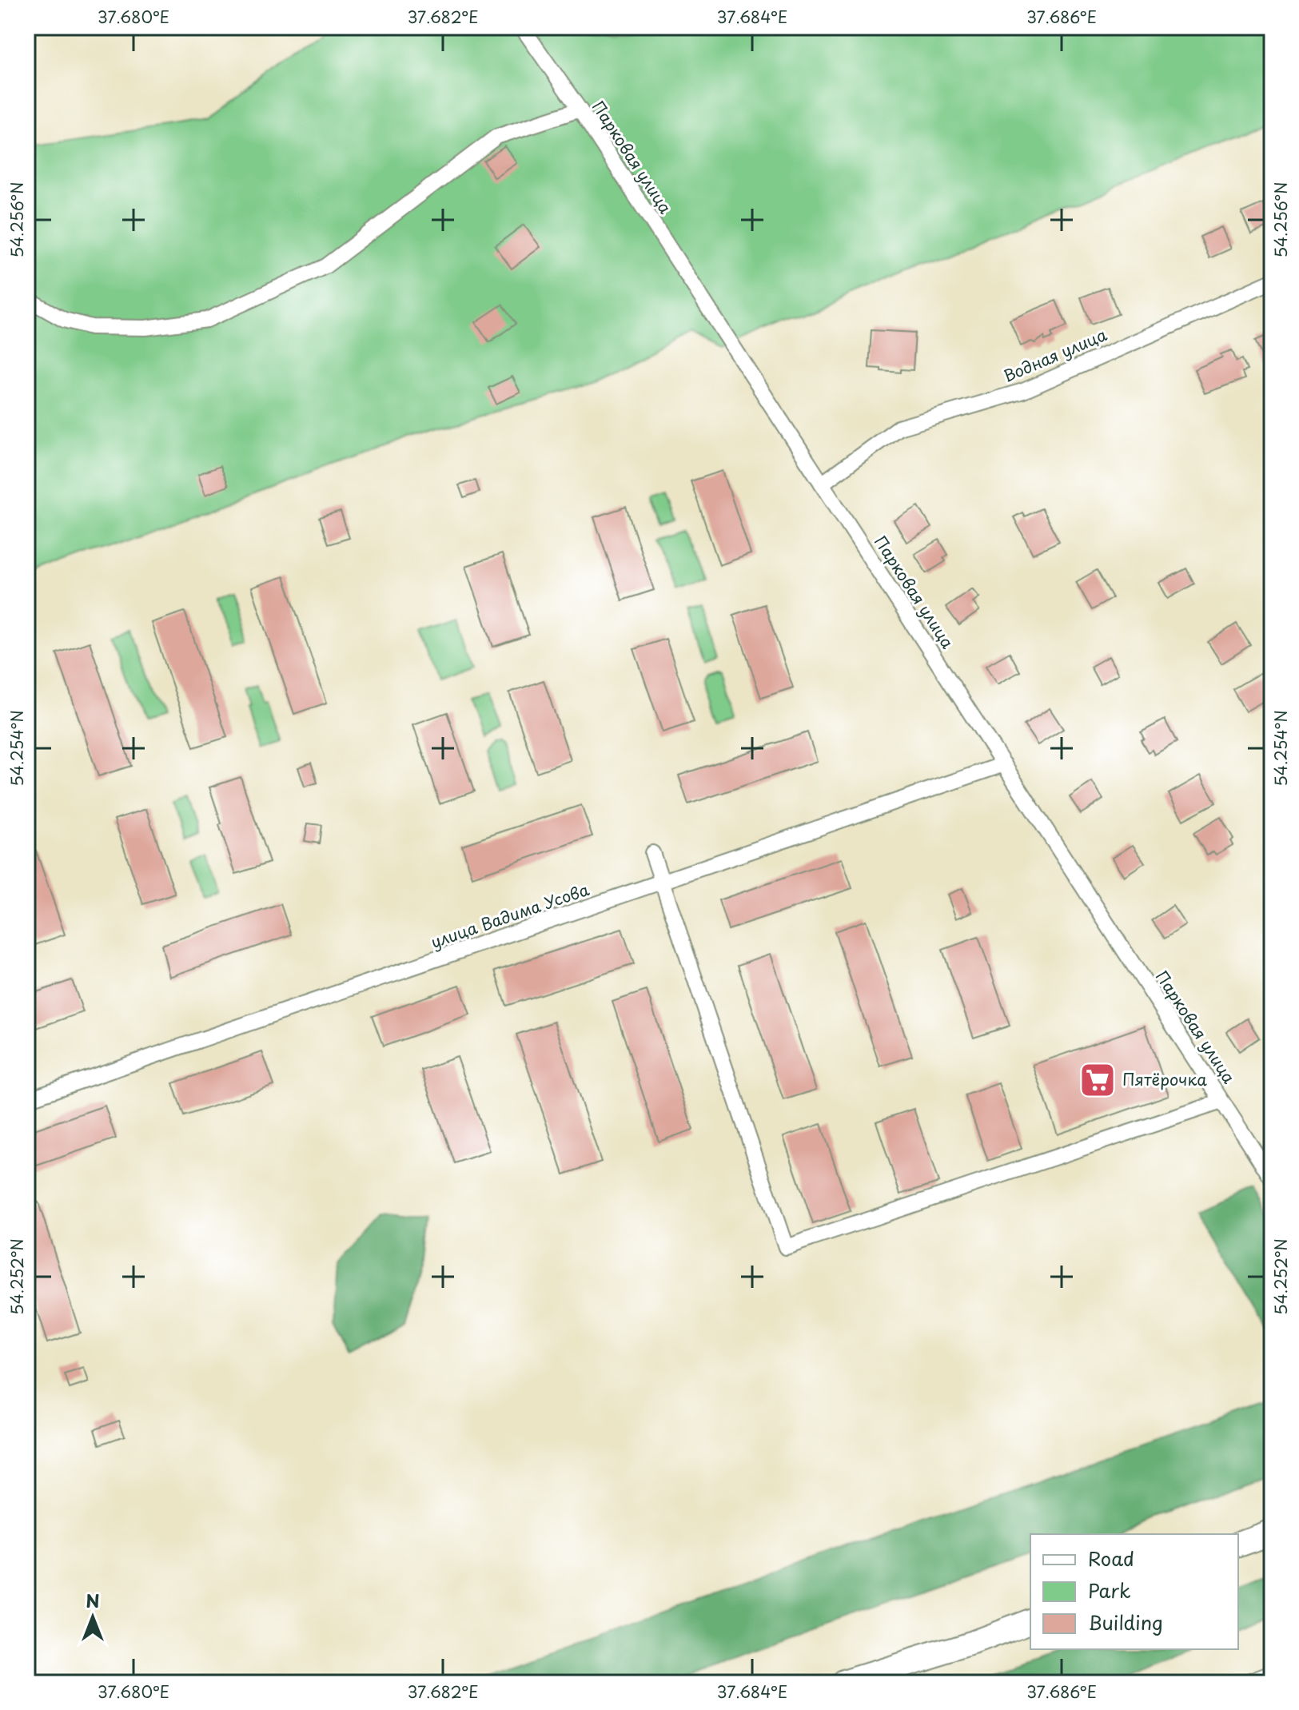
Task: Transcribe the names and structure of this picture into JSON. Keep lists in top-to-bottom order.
{
  "streets": {
    "street": ["Парковая улица", "Водная улица", "улица Вадима Усова"]
  },
  "crossings": [
    ["Парковая улица", "Водная улица"],
    ["Парковая улица", "улица Вадима Усова"]
  ],
  "places": {
    "supermarket": ["Пятёрочка"]
  },
  "legend": ["Road", "Park", "Building"],
  "north": "top",
  "coordinates": [
    "37.680°E",
    "37.682°E",
    "37.684°E",
    "37.686°E",
    "54.256°N",
    "54.254°N",
    "54.252°N"
  ]
}
